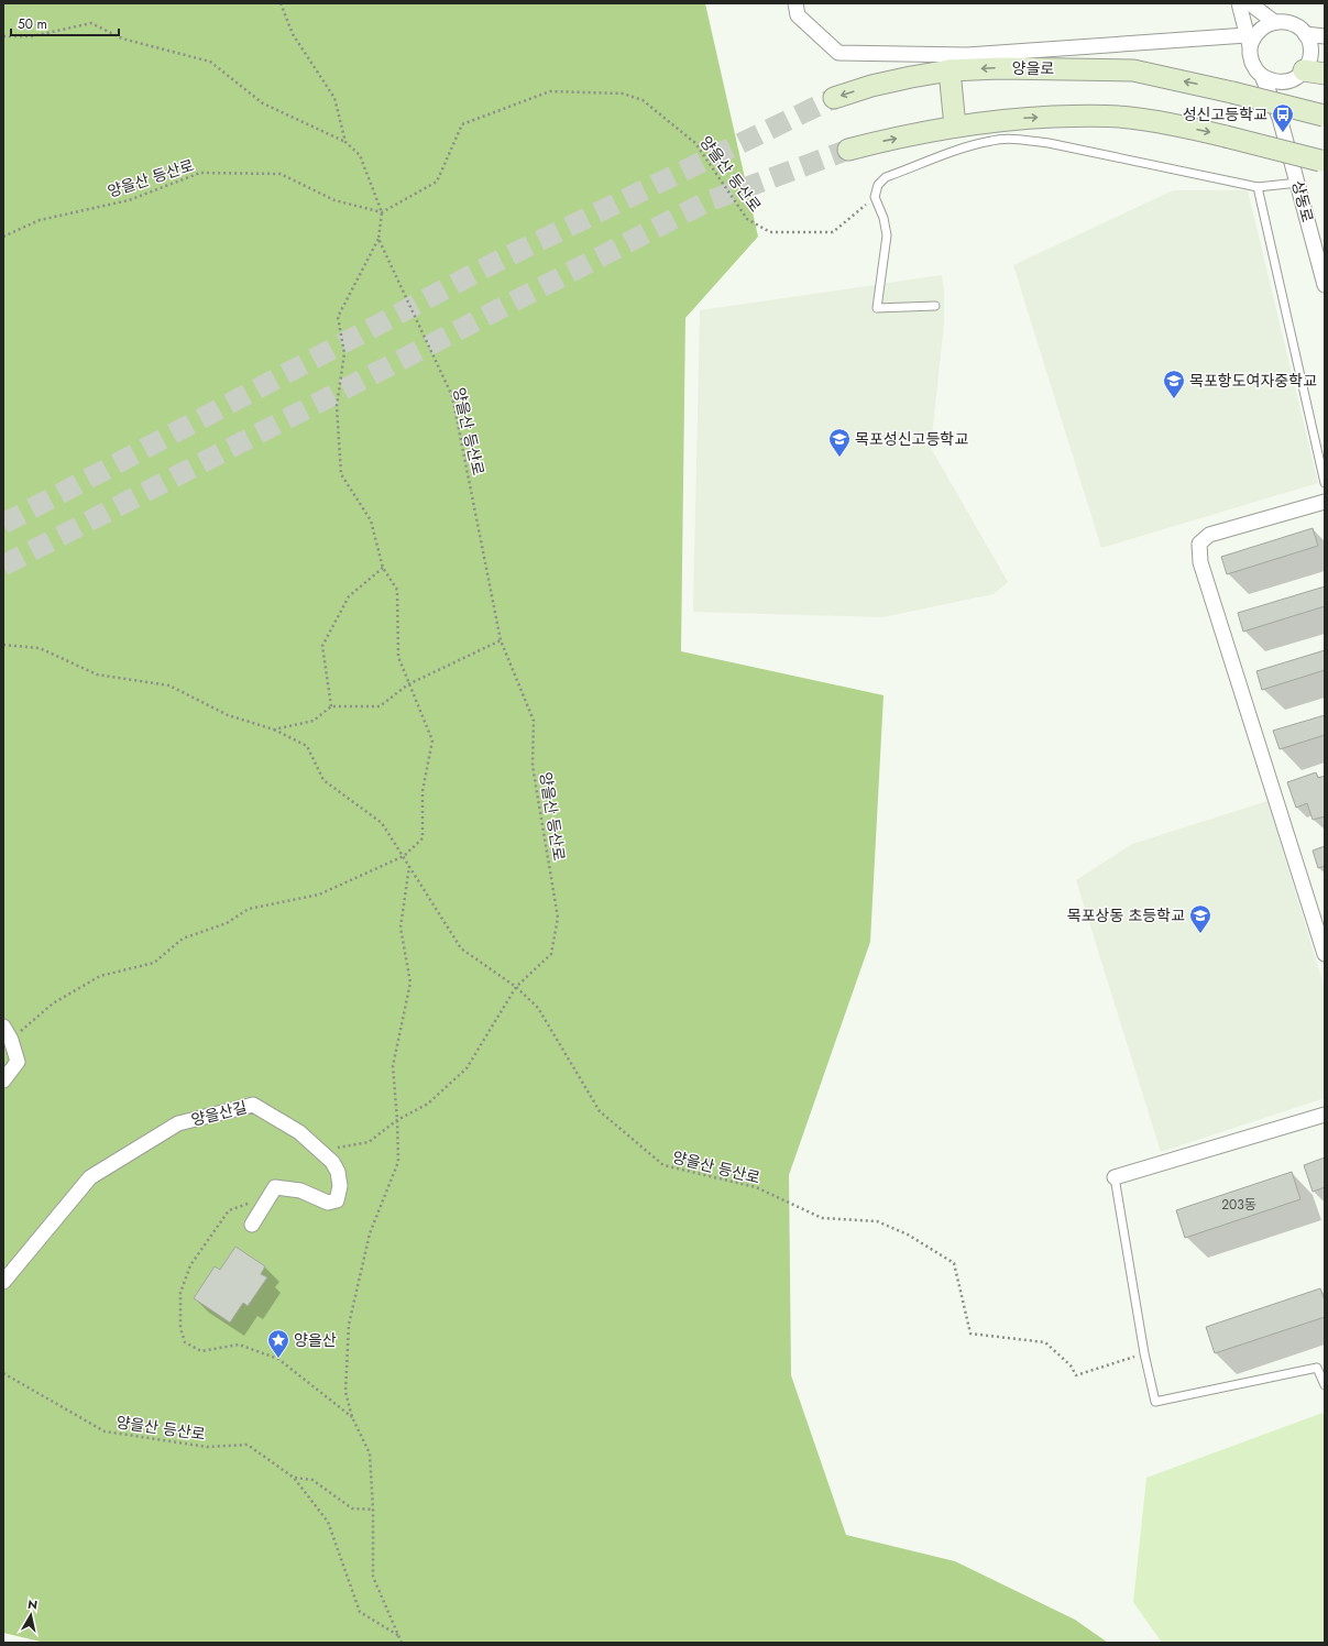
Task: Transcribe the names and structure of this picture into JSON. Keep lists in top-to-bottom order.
{
  "streets": {
    "street": ["양을로", "상동로", "양을산길"],
    "path": ["양을산 등산로"]
  },
  "crossings": [
    ["양을산 등산로", "양을산길"]
  ],
  "places": {
    "bus stop": ["성신고등학교"],
    "school or university": ["목포항도여자중학교", "목포성신고등학교", "목포상동 초등학교"],
    "place": ["양을산"]
  },
  "house_numbers": ["203동"],
  "scale_bar": "50 m",
  "north": "top"
}
